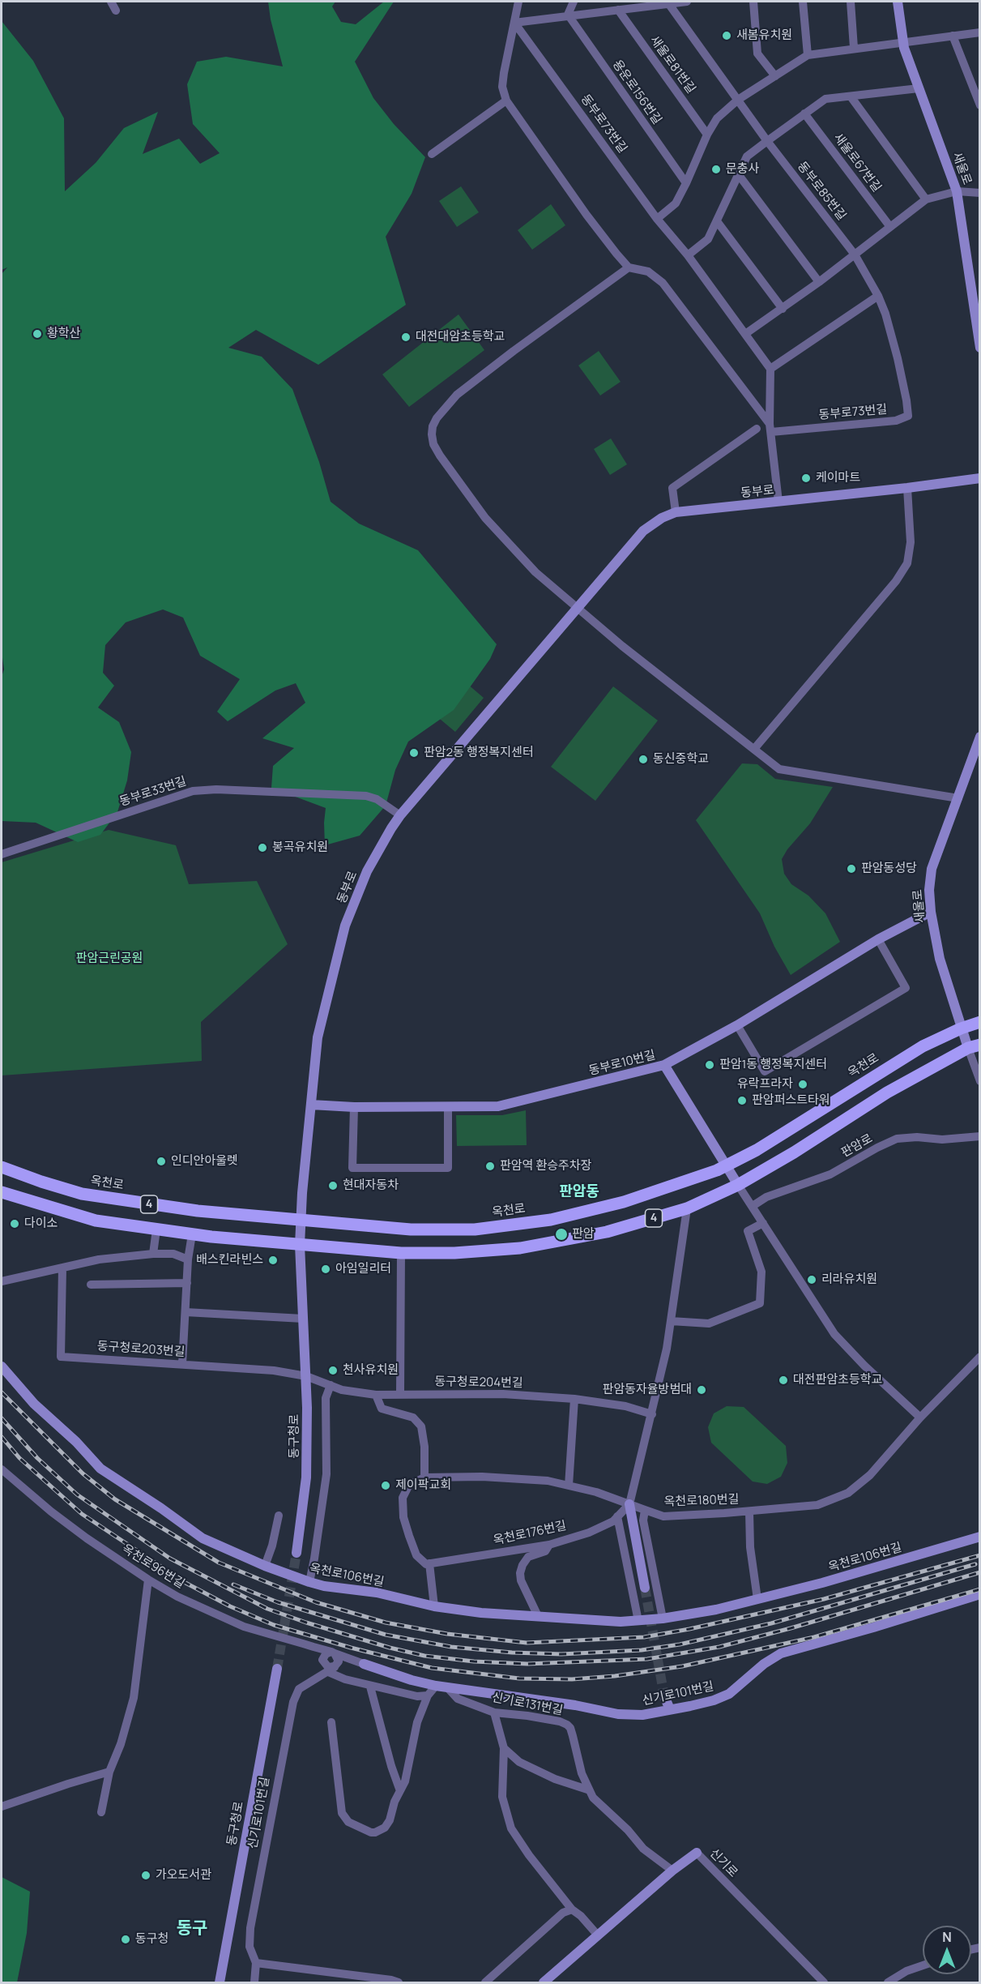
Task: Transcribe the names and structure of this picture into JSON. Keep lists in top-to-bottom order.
{
  "streets": {
    "main road": ["옥천로", "4"],
    "street": [
      "새울로81번길",
      "용운로156번길",
      "동부로73번길",
      "새울로67번길",
      "새울로",
      "동부로85번길",
      "동부로",
      "동부로33번길",
      "동부로10번길",
      "판암로",
      "동구청로203번길",
      "동구청로204번길",
      "동구청로",
      "옥천로180번길",
      "옥천로176번길",
      "옥천로106번길",
      "옥천로96번길",
      "신기로101번길",
      "신기로131번길",
      "신기로"
    ]
  },
  "crossings": [
    ["동부로73번길", "동부로85번길"],
    ["새울로", "동부로10번길"],
    ["새울로", "옥천로"],
    ["새울로", "4"],
    ["동부로", "동부로33번길"],
    ["동부로", "동부로10번길"],
    ["동부로", "옥천로"],
    ["동부로", "4"],
    ["동부로", "동구청로"],
    ["4", "동구청로"],
    ["동구청로203번길", "동구청로204번길"],
    ["동구청로203번길", "동구청로"],
    ["동구청로204번길", "동구청로"],
    ["옥천로180번길", "옥천로176번길"],
    ["옥천로96번길", "신기로101번길"],
    ["신기로101번길", "신기로131번길"],
    ["신기로131번길", "신기로"]
  ],
  "districts": ["판암동", "동구"],
  "parks": ["판암근린공원"],
  "places": [
    "새봄유치원",
    "문충사",
    "황학산",
    "대전대암초등학교",
    "케이마트",
    "판암2동 행정복지센터",
    "동신중학교",
    "봉곡유치원",
    "판암동성당",
    "판암1동 행정복지센터",
    "유락프라자",
    "판암퍼스트타워",
    "인디안아울렛",
    "판암역 환승주차장",
    "현대자동차",
    "다이소",
    "판암",
    "배스킨라빈스",
    "아임일리터",
    "리라유치원",
    "천사유치원",
    "대전판암초등학교",
    "판암동자율방범대",
    "제이팍교회",
    "가오도서관",
    "동구청"
  ],
  "north": "top"
}
